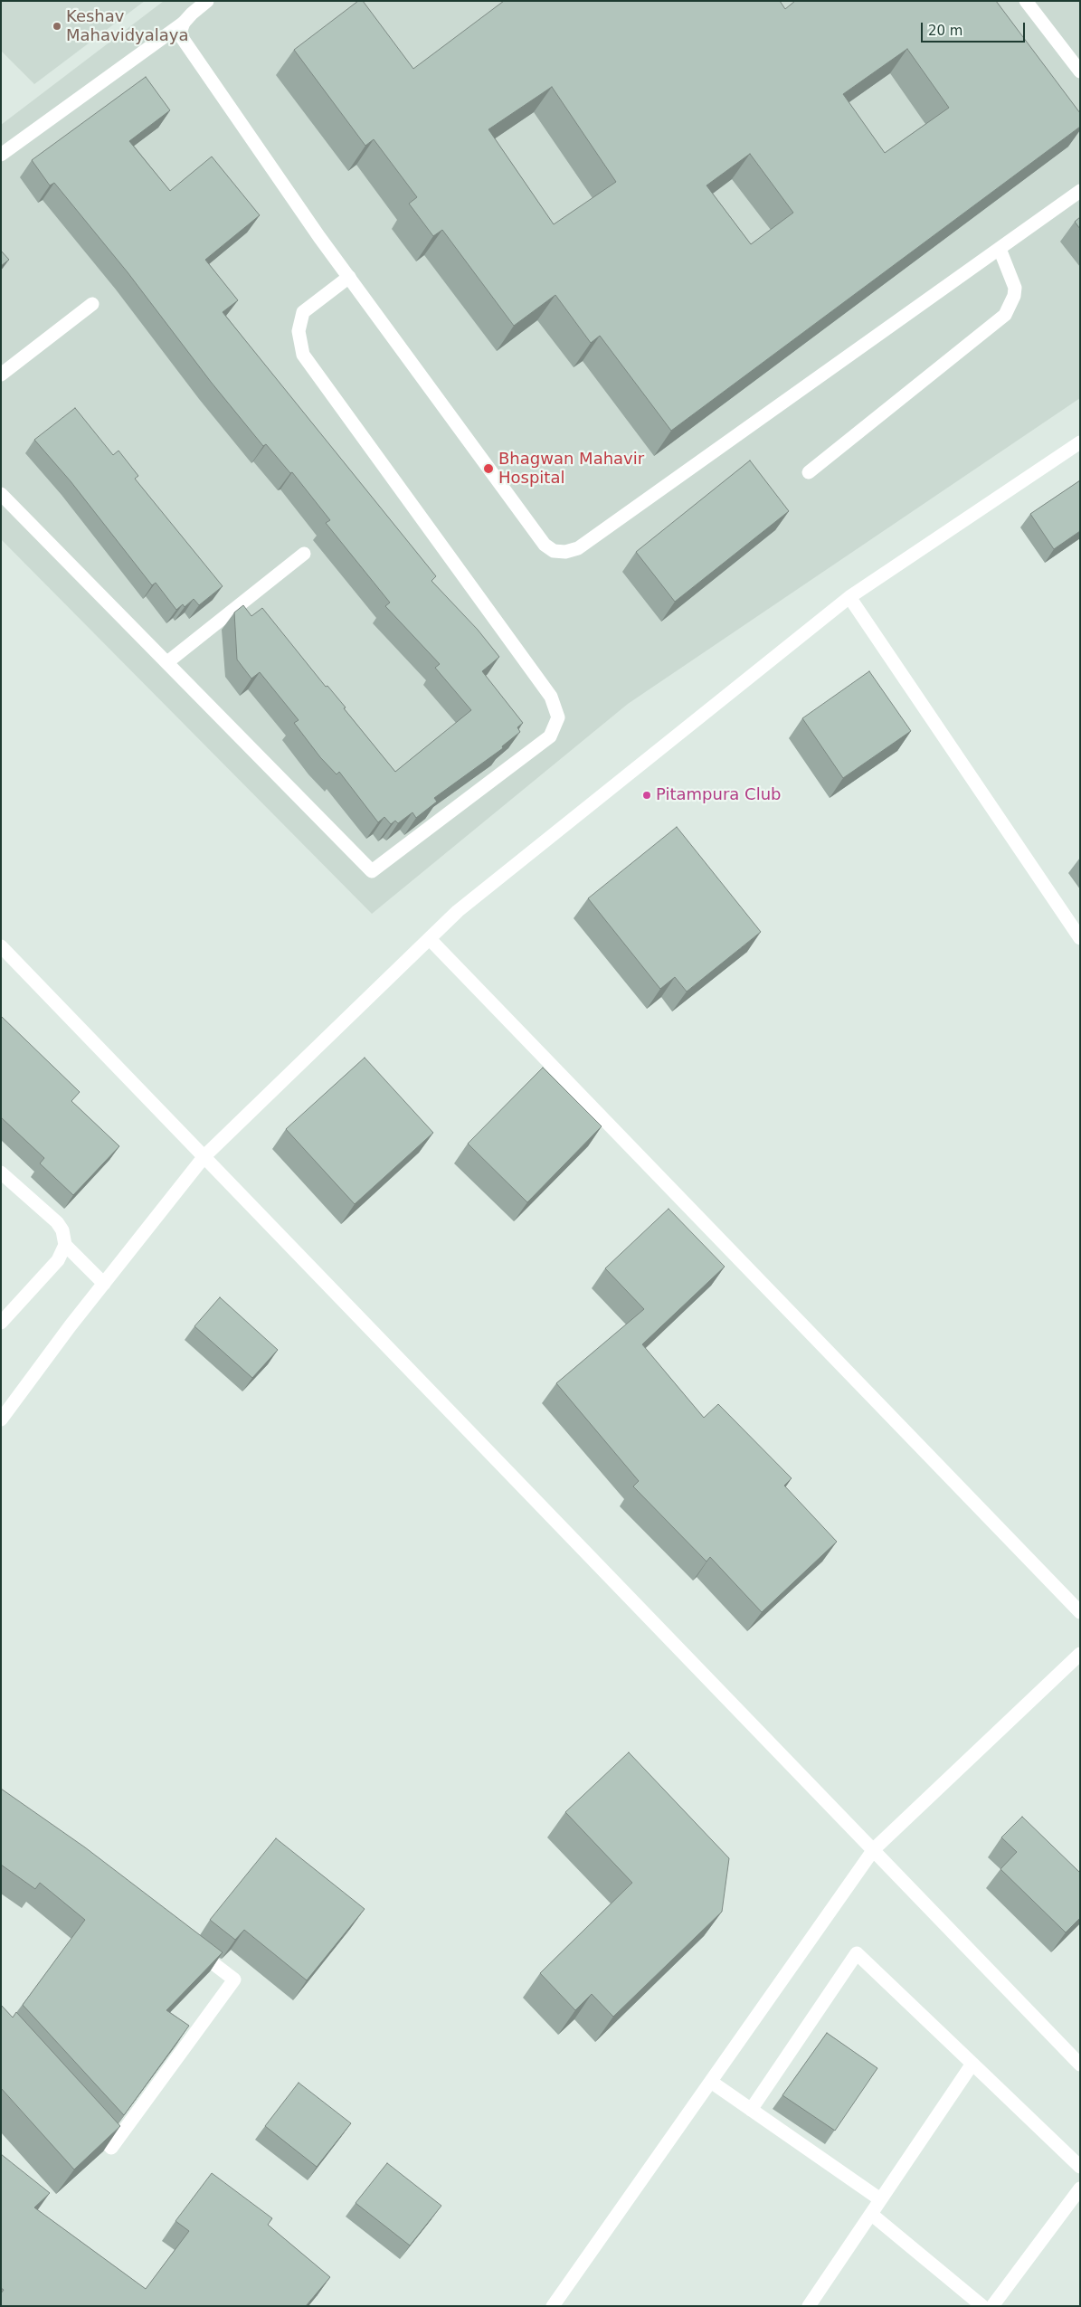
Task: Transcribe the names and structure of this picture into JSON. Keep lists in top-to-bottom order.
{
  "places": ["Keshav Mahavidyalaya", "Bhagwan Mahavir Hospital", "Pitampura Club"],
  "scale_bar": "20 m"
}
